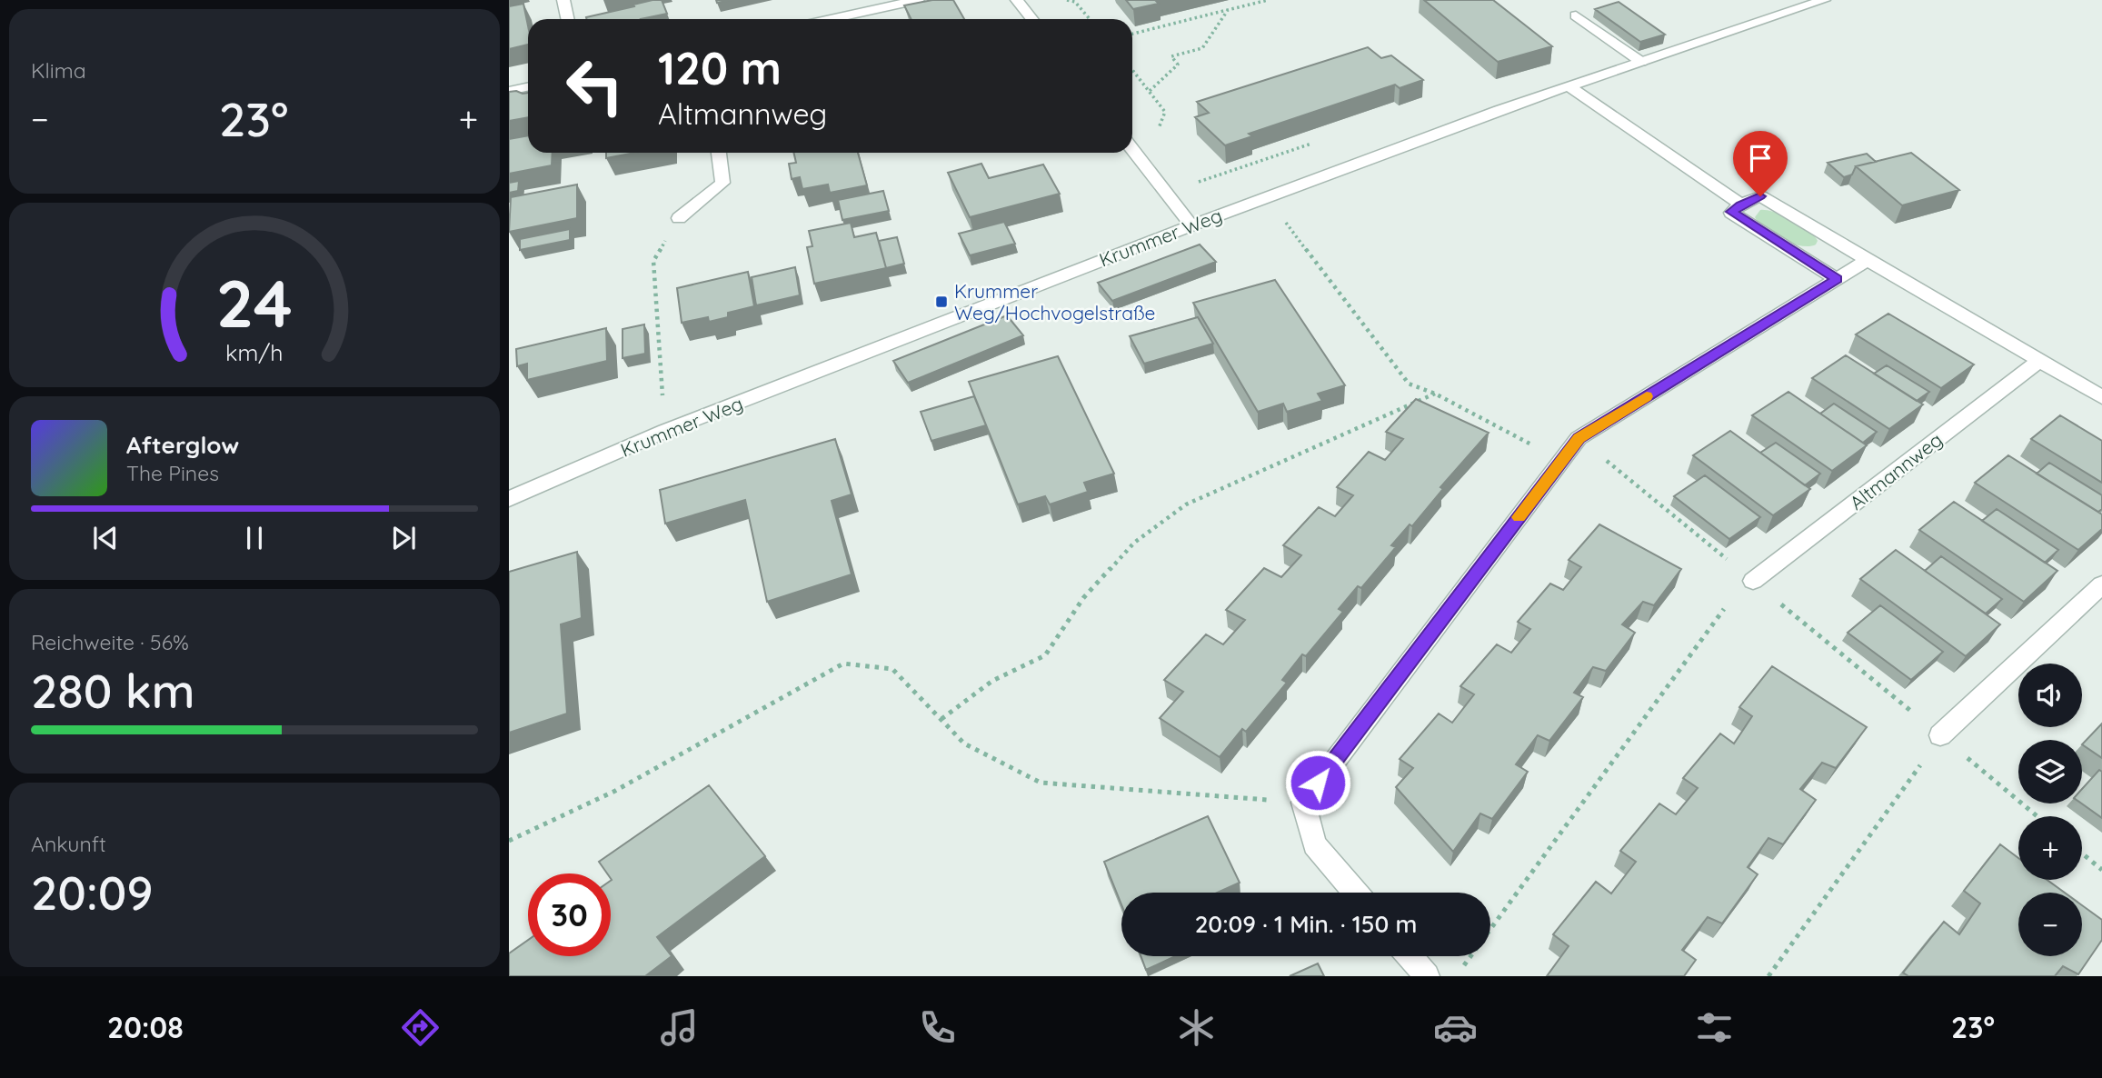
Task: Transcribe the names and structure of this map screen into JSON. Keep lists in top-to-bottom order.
{
  "streets": {
    "street": ["Krummer Weg", "Altmannweg"]
  },
  "places": {
    "transit": ["Krummer Weg/Hochvogelstraße"]
  },
  "page": {
    "tile": [
      "Klima",
      ["Reichweite · 56%", "280 km"],
      ["Ankunft", "20:09"]
    ],
    "turn": ["120 m", "Altmannweg"],
    "heat": ["−", "23°", "+"],
    "song": ["Afterglow", "The Pines"],
    "map_buttons": ["+", "−"],
    "limit": "30",
    "trip": "20:09 · 1 Min. · 150 m",
    "tabs": ["20:08", "23°"],
    "gauge": ["24", "km/h"]
  }
}
